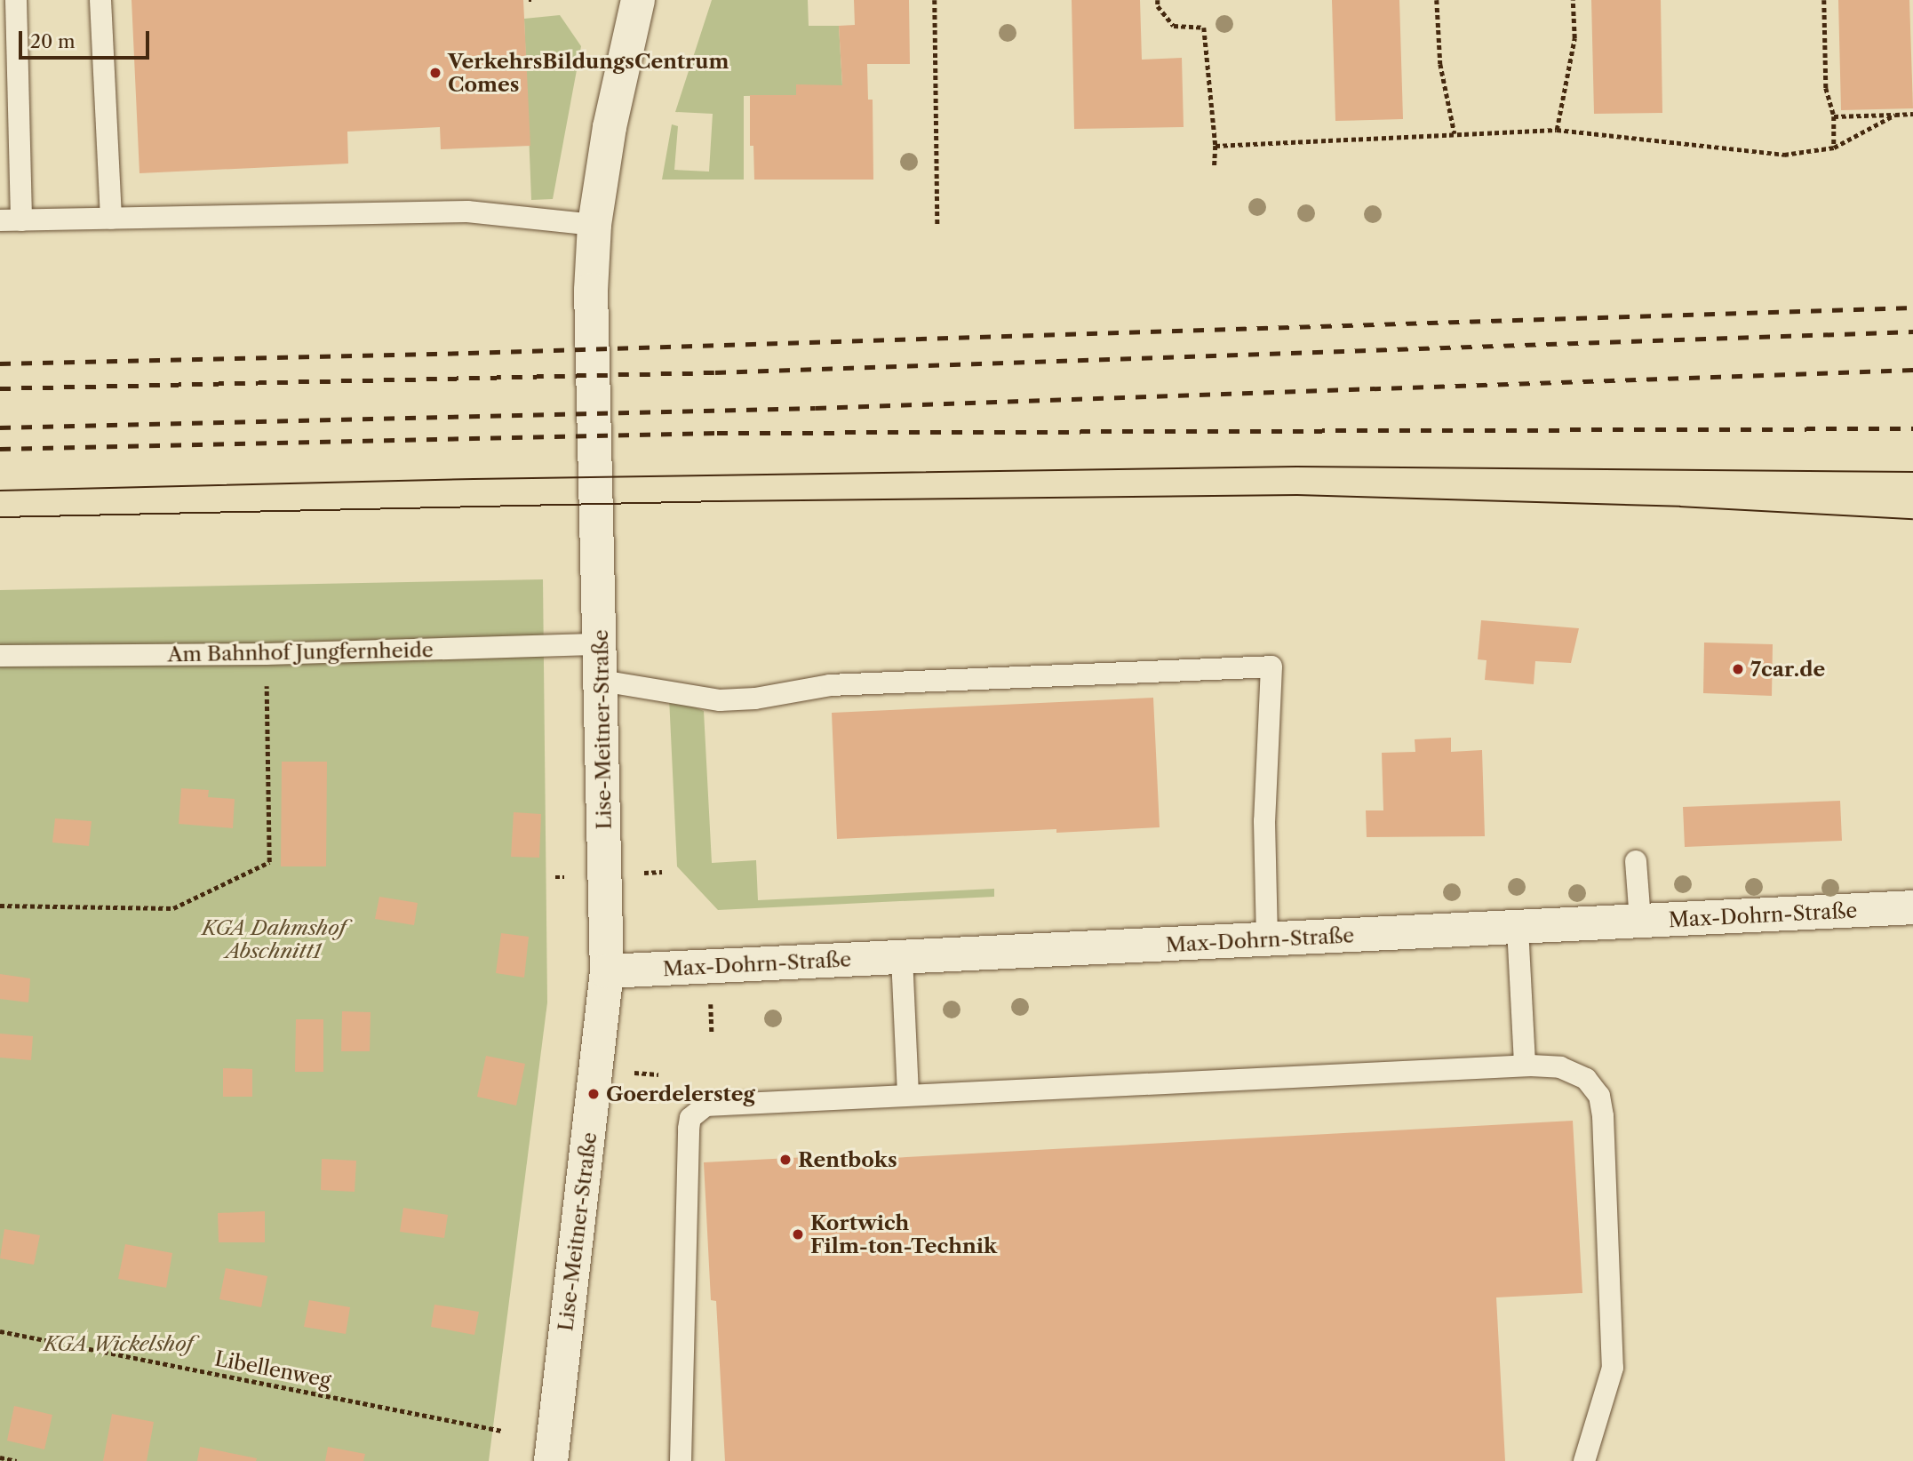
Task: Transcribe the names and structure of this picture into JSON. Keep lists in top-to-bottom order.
{
  "streets": {
    "main road": ["Lise-Meitner-Straße", "Max-Dohrn-Straße"],
    "lane": ["Am Bahnhof Jungfernheide"],
    "path": ["Libellenweg"]
  },
  "crossings": [
    ["Am Bahnhof Jungfernheide", "Lise-Meitner-Straße"],
    ["Lise-Meitner-Straße", "Max-Dohrn-Straße"]
  ],
  "parks": ["KGA Dahmshof Abschnitt1", "KGA Wickelshof"],
  "places": [
    "VerkehrsBildungsCentrum Comes",
    "7car.de",
    "Goerdelersteg",
    "Rentboks",
    "Kortwich Film-ton-Technik"
  ],
  "scale_bar": "20 m"
}
